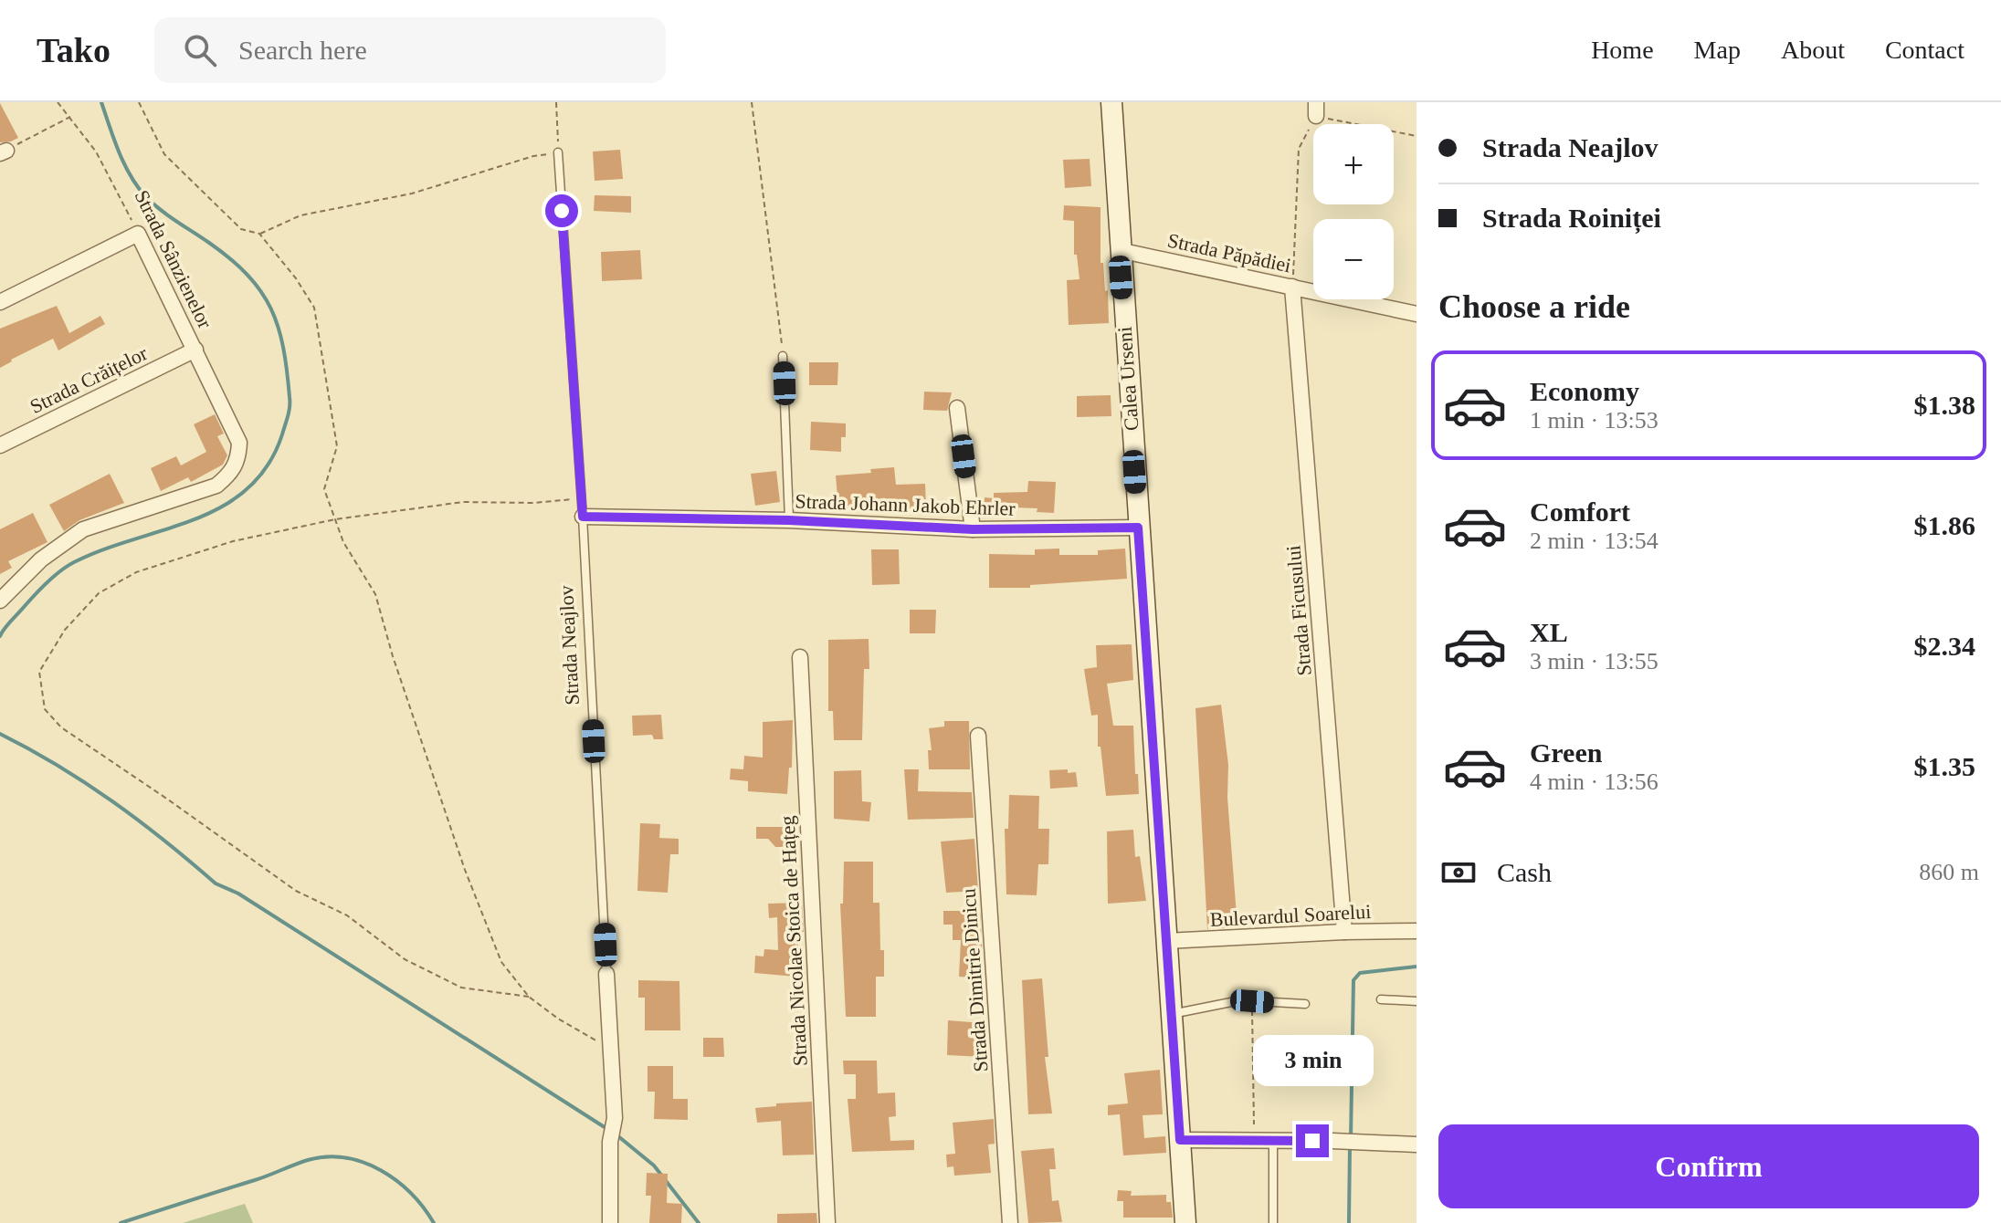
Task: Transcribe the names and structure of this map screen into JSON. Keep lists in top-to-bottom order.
{
  "streets": {
    "street": [
      "Strada Păpădiei",
      "Strada Sânzienelor",
      "Calea Urseni",
      "Strada Crăițelor",
      "Strada Johann Jakob Ehrler",
      "Strada Ficusului",
      "Strada Neajlov",
      "Bulevardul Soarelui",
      "Strada Nicolae Stoica de Hațeg",
      "Strada Dimitrie Dinicu"
    ]
  },
  "crossings": [
    ["Strada Păpădiei", "Calea Urseni"],
    ["Strada Păpădiei", "Strada Ficusului"],
    ["Strada Sânzienelor", "Strada Crăițelor"],
    ["Calea Urseni", "Strada Johann Jakob Ehrler"],
    ["Calea Urseni", "Bulevardul Soarelui"],
    ["Strada Johann Jakob Ehrler", "Strada Neajlov"],
    ["Strada Ficusului", "Bulevardul Soarelui"]
  ],
  "page": {
    "header": "Tako",
    "search": "Search here",
    "nav": [
      "Home",
      "Map",
      "About",
      "Contact"
    ],
    "banner": ["Strada Neajlov", "Strada Roiniței"],
    "map_buttons": ["+", "−"],
    "heading": "Choose a ride",
    "list": [
      {
        "name": "Economy",
        "note": "1 min · 13:53",
        "value": "$1.38"
      },
      {
        "name": "Comfort",
        "note": "2 min · 13:54",
        "value": "$1.86"
      },
      {
        "name": "XL",
        "note": "3 min · 13:55",
        "value": "$2.34"
      },
      {
        "name": "Green",
        "note": "4 min · 13:56",
        "value": "$1.35"
      }
    ],
    "pay": ["Cash", "860 m"],
    "bubble": "3 min",
    "buttons": "Confirm"
  }
}
